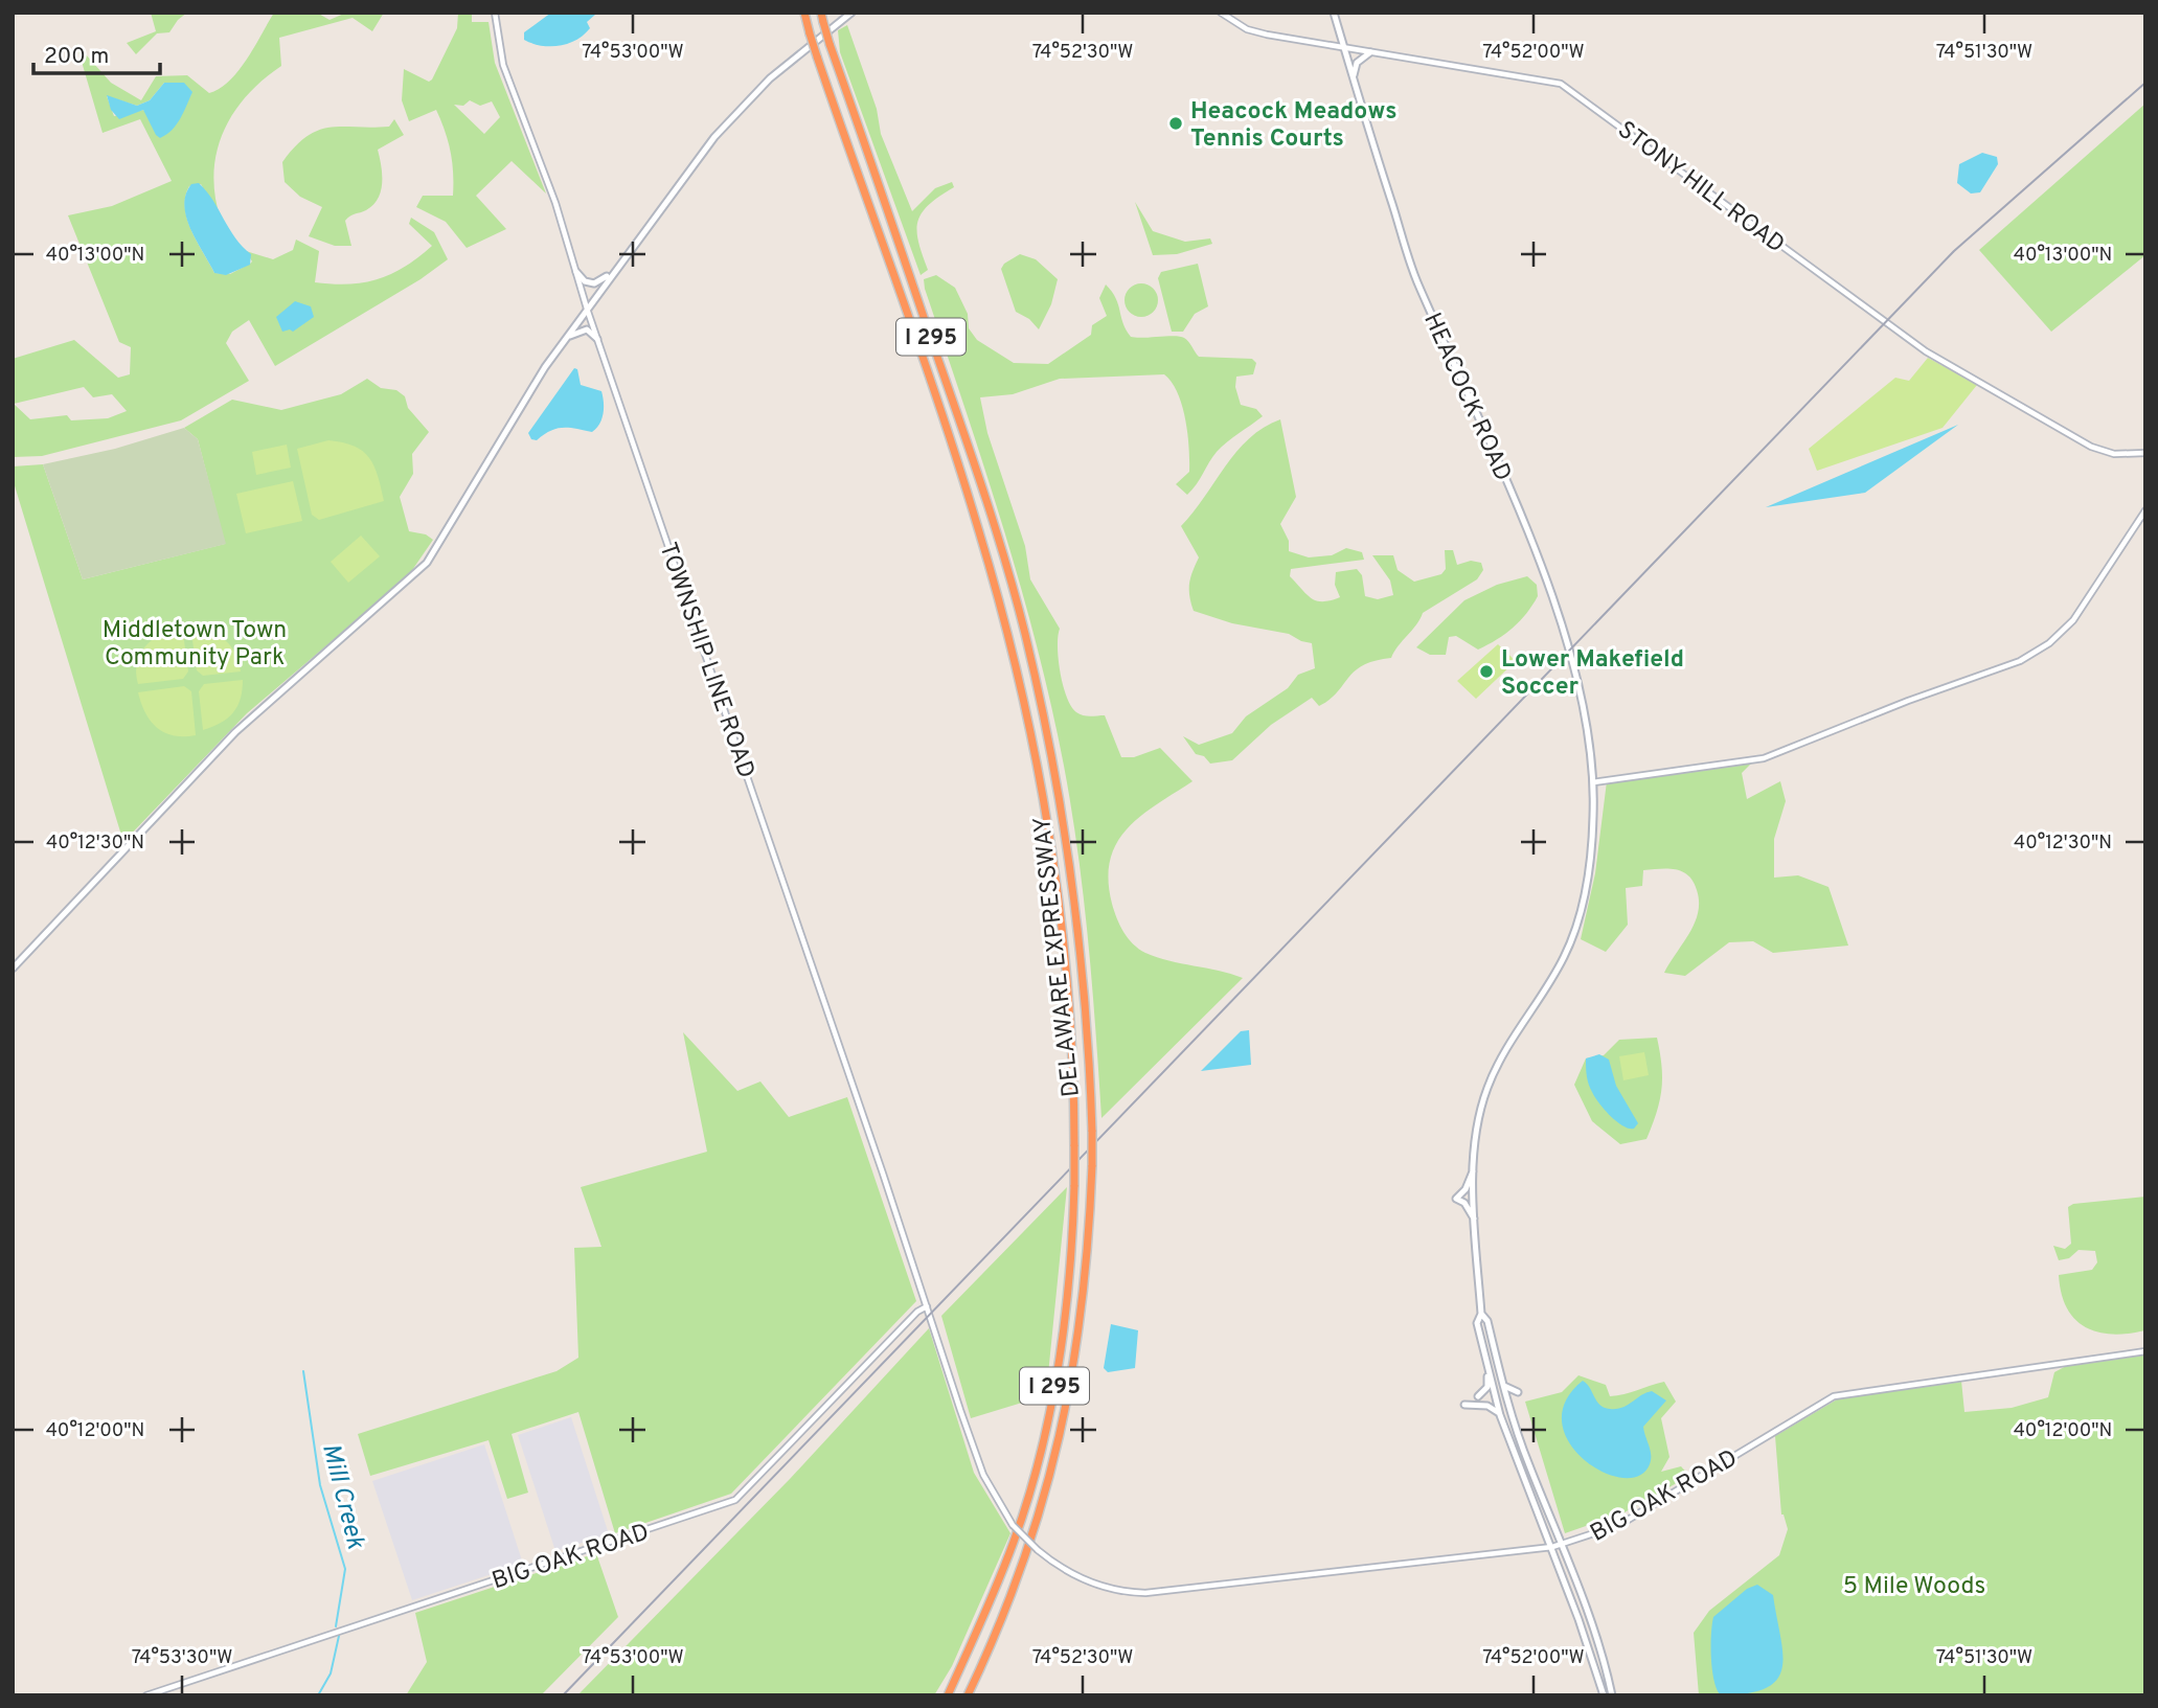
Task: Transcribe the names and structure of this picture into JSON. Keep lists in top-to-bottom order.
{
  "streets": {
    "highway": ["I 295", "DELAWARE EXPRESSWAY"],
    "main road": ["HEACOCK ROAD"],
    "street": ["STONY HILL ROAD", "TOWNSHIP LINE ROAD", "BIG OAK ROAD"]
  },
  "crossings": [
    ["STONY HILL ROAD", "HEACOCK ROAD"],
    ["HEACOCK ROAD", "BIG OAK ROAD"],
    ["TOWNSHIP LINE ROAD", "BIG OAK ROAD"]
  ],
  "water": ["Mill Creek"],
  "parks": ["Middletown Town Community Park", "5 Mile Woods"],
  "places": ["Heacock Meadows Tennis Courts", "Lower Makefield Soccer"],
  "scale_bar": "200 m",
  "coordinates": [
    "74°53'00\"W",
    "74°52'30\"W",
    "74°52'00\"W",
    "74°51'30\"W",
    "40°13'00\"N",
    "40°12'30\"N",
    "40°12'00\"N",
    "74°53'30\"W"
  ]
}
